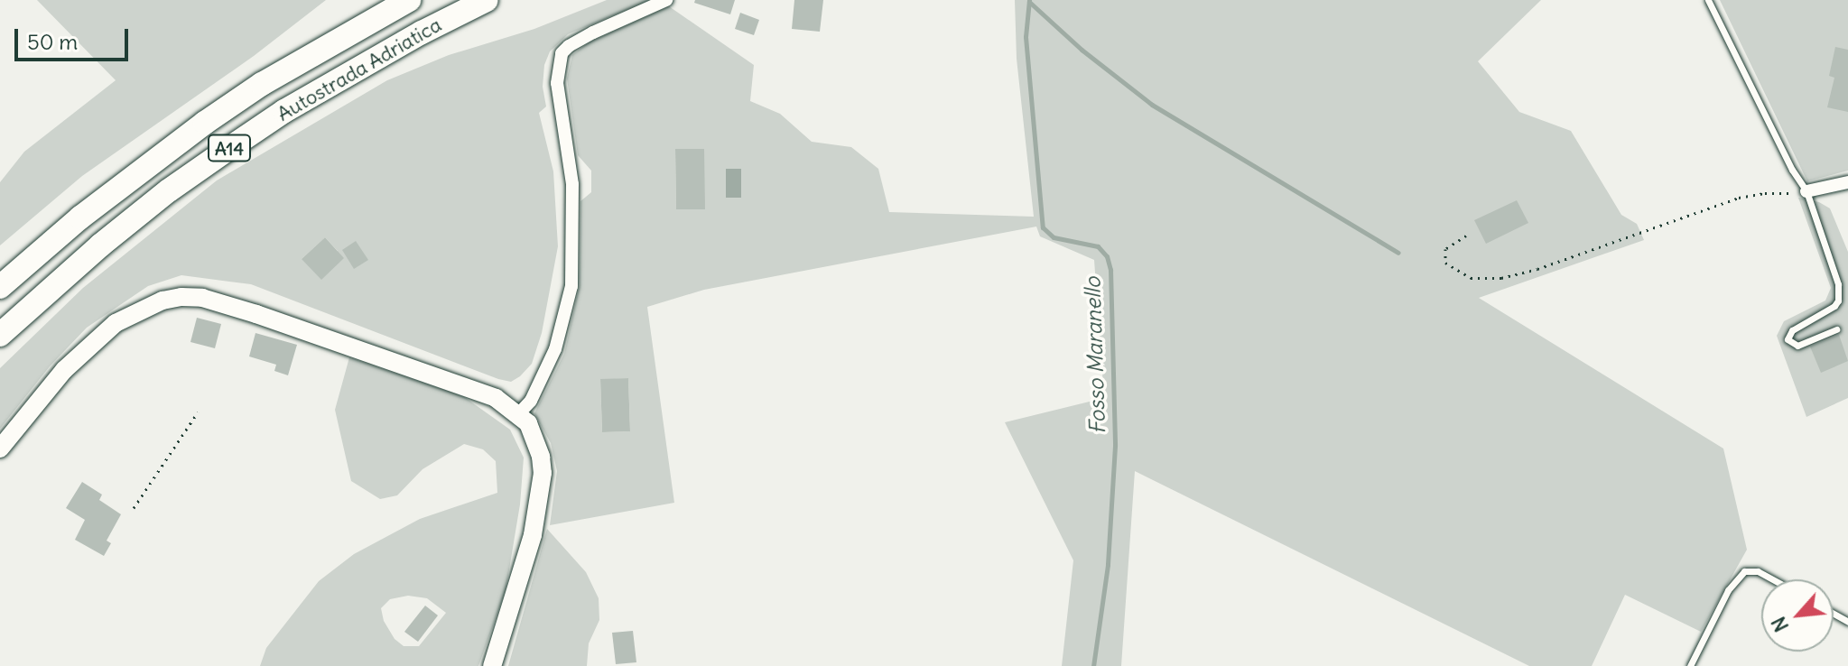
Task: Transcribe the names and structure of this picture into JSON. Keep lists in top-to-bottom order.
{
  "streets": {
    "highway": ["Autostrada Adriatica", "A14"]
  },
  "water": ["Fosso Maranello"],
  "scale_bar": "50 m",
  "north": "bottom left"
}
